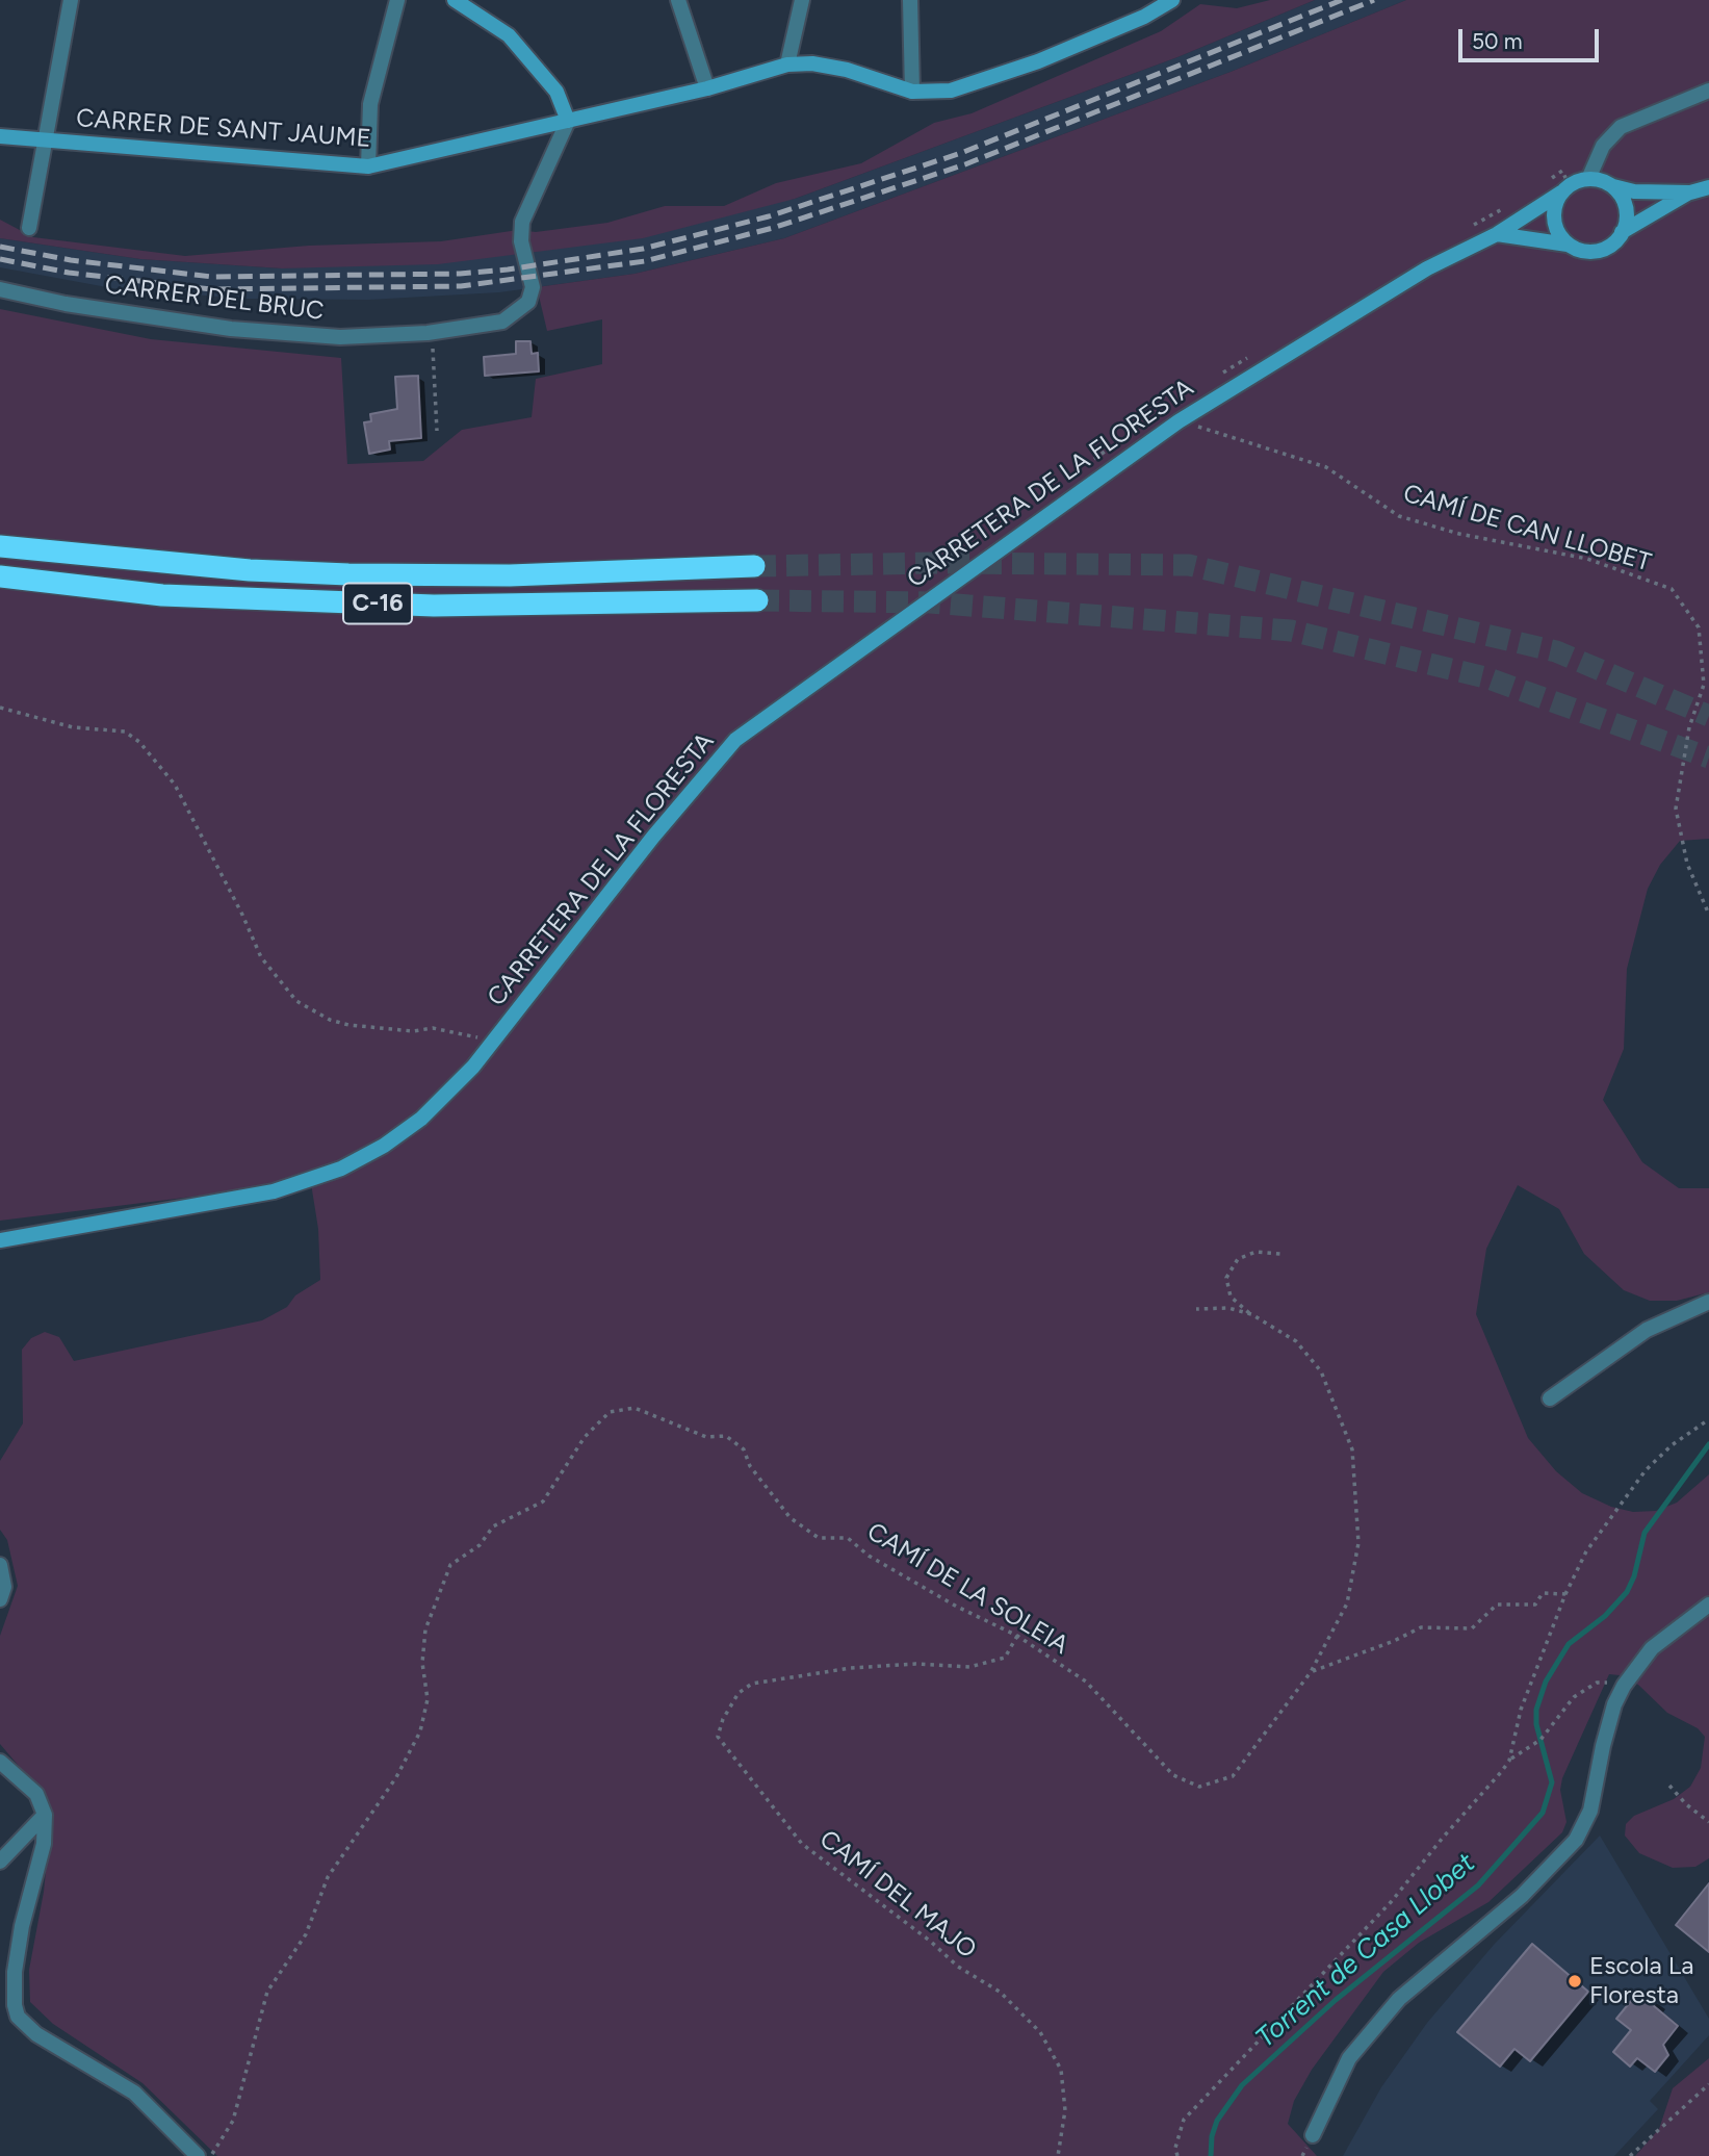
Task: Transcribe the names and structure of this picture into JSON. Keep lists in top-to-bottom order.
{
  "streets": {
    "highway": ["C-16"],
    "main road": ["CARRER DE SANT JAUME", "CARRETERA DE LA FLORESTA"],
    "street": ["CARRER DEL BRUC"],
    "path": ["CAMÍ DE CAN LLOBET", "CAMÍ DE LA SOLEIA", "CAMÍ DEL MAJO"]
  },
  "crossings": [
    ["CARRER DE SANT JAUME", "CARRER DEL BRUC"],
    ["CARRETERA DE LA FLORESTA", "CAMÍ DE CAN LLOBET"],
    ["CAMÍ DE LA SOLEIA", "CAMÍ DEL MAJO"]
  ],
  "water": ["Torrent de Casa Llobet"],
  "places": ["Escola La Floresta"],
  "scale_bar": "50 m"
}
